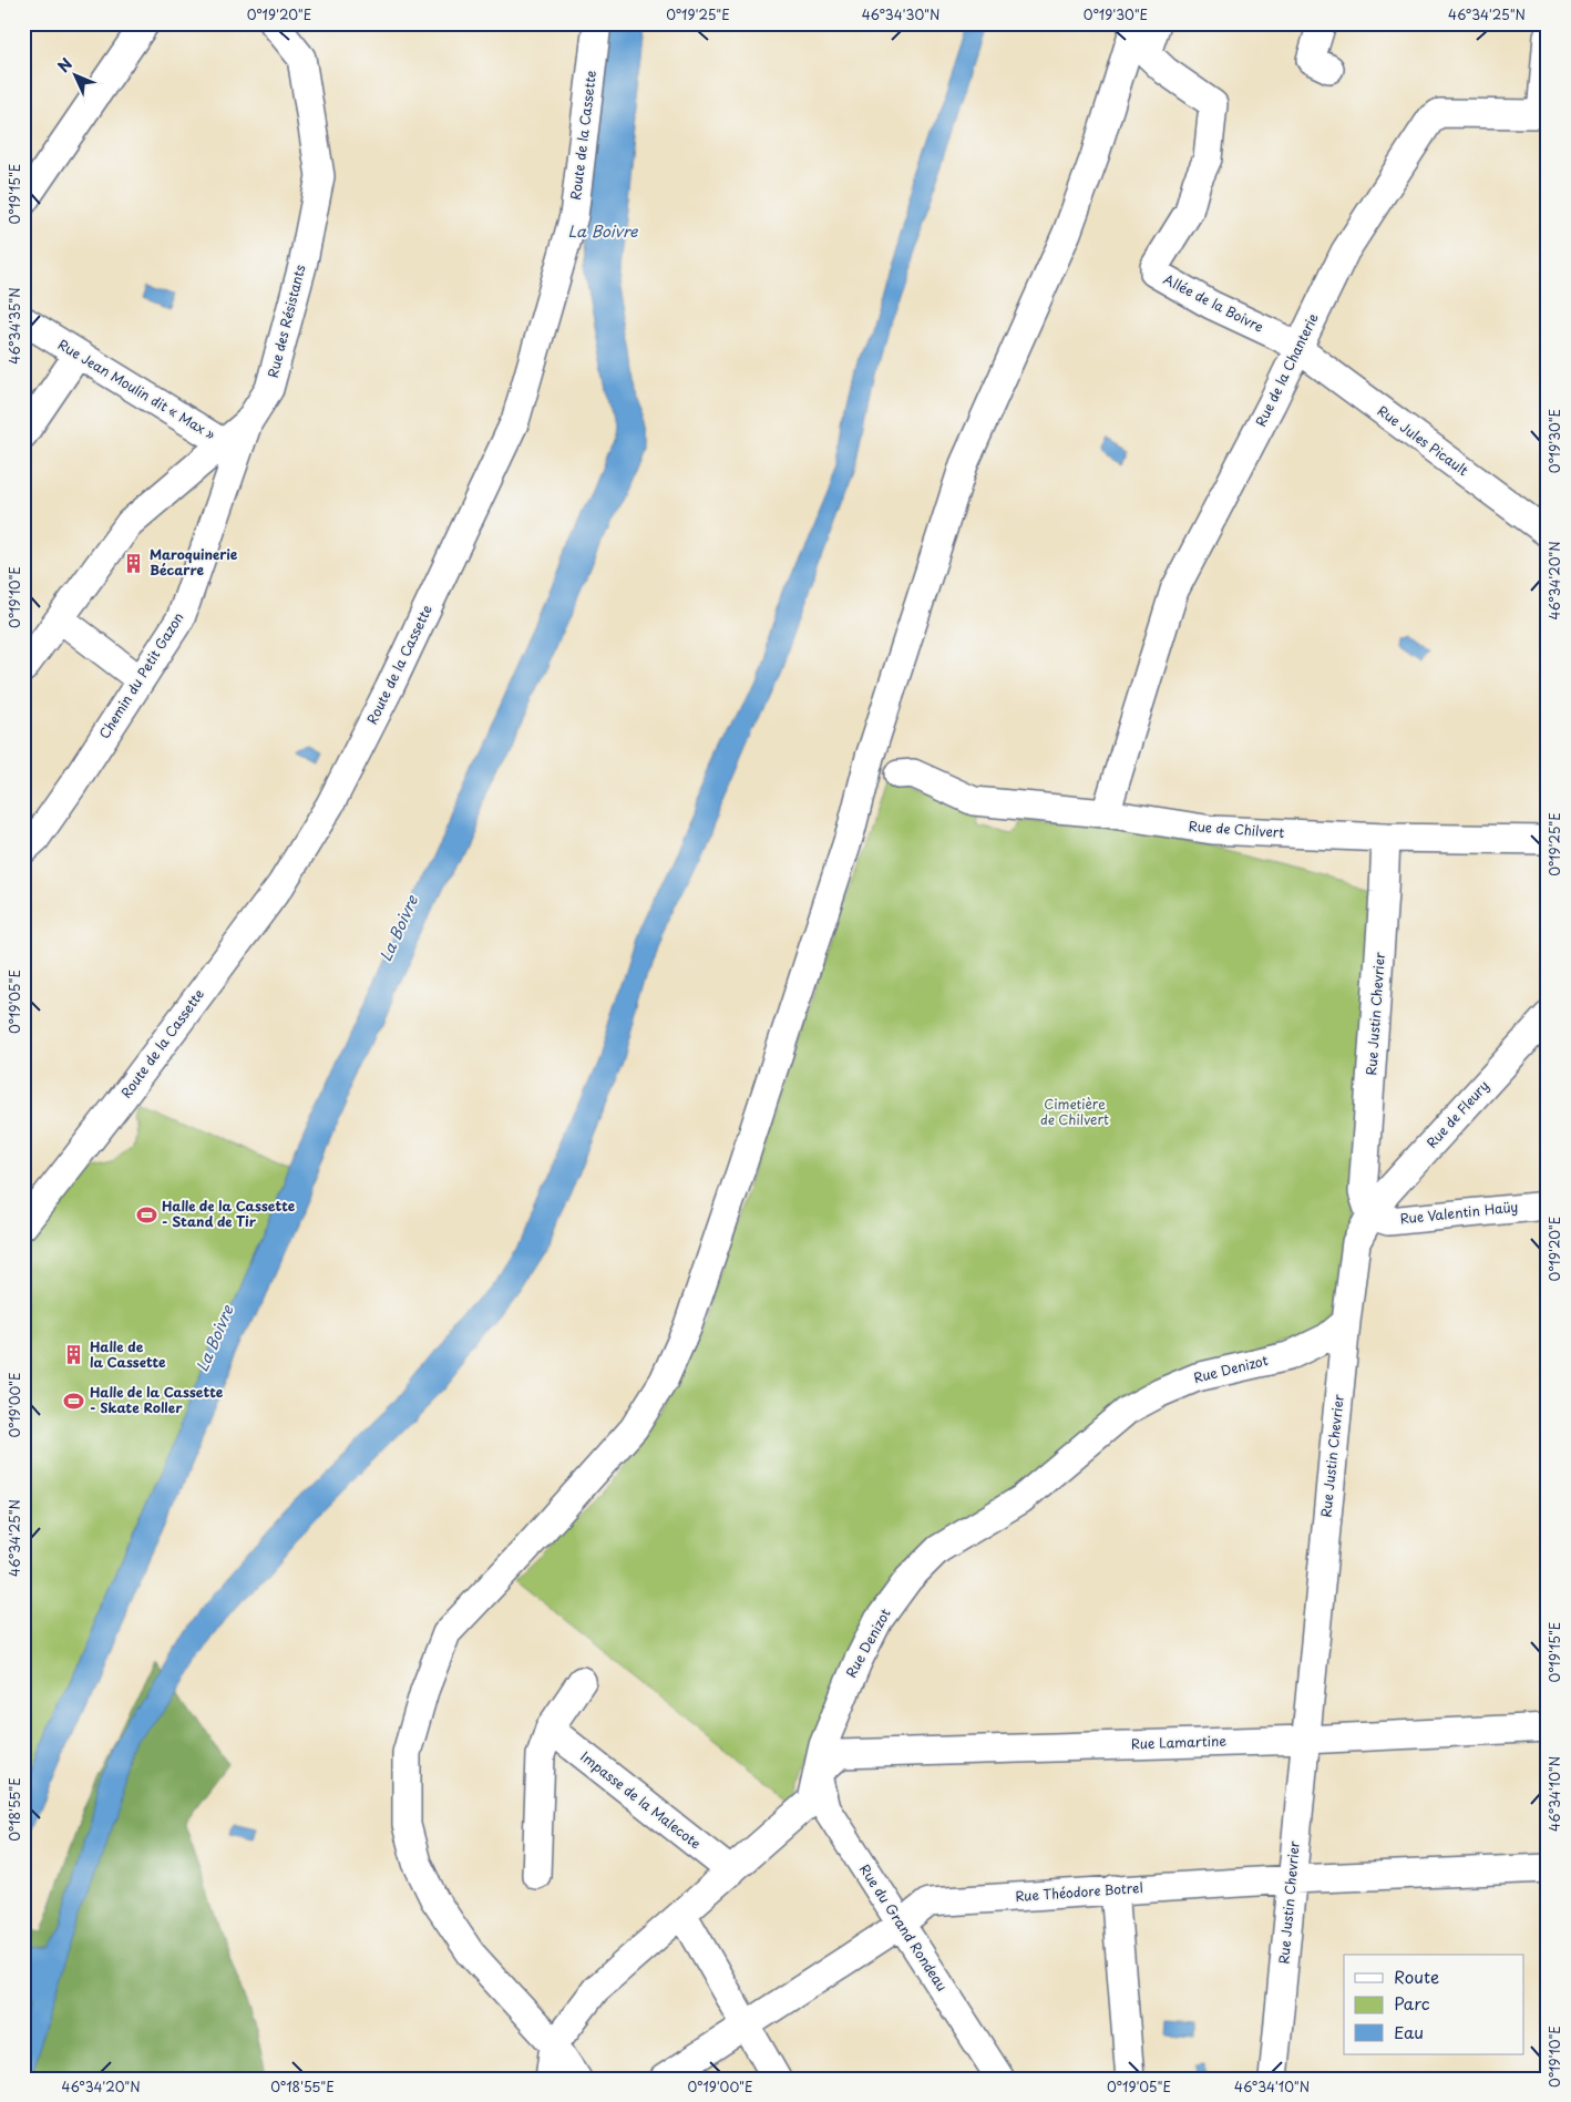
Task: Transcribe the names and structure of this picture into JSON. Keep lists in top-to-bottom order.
{
  "streets": {
    "street": [
      "Route de la Cassette",
      "Allée de la Boivre",
      "Rue des Résistants",
      "Rue de la Chanterie",
      "Rue Jean Moulin dit « Max »",
      "Rue Jules Picault",
      "Chemin du Petit Gazon",
      "Rue de Chilvert",
      "Rue Justin Chevrier",
      "Rue de Fleury",
      "Rue Valentin Haüy",
      "Rue Denizot",
      "Rue Lamartine",
      "Impasse de la Malecote",
      "Rue Théodore Botrel",
      "Rue du Grand Rondeau"
    ]
  },
  "crossings": [
    ["Allée de la Boivre", "Rue de la Chanterie"],
    ["Allée de la Boivre", "Rue Jules Picault"],
    ["Rue des Résistants", "Rue Jean Moulin dit « Max »"],
    ["Rue des Résistants", "Chemin du Petit Gazon"],
    ["Rue de la Chanterie", "Rue Jules Picault"],
    ["Rue de la Chanterie", "Rue de Chilvert"],
    ["Rue de Chilvert", "Rue Justin Chevrier"],
    ["Rue Justin Chevrier", "Rue de Fleury"],
    ["Rue Justin Chevrier", "Rue Valentin Haüy"],
    ["Rue Justin Chevrier", "Rue Denizot"],
    ["Rue Justin Chevrier", "Rue Lamartine"],
    ["Rue Justin Chevrier", "Rue Théodore Botrel"],
    ["Rue de Fleury", "Rue Valentin Haüy"],
    ["Rue Denizot", "Rue Lamartine"],
    ["Rue Denizot", "Impasse de la Malecote"],
    ["Rue Denizot", "Rue du Grand Rondeau"],
    ["Rue Lamartine", "Rue du Grand Rondeau"],
    ["Rue Théodore Botrel", "Rue du Grand Rondeau"]
  ],
  "water": ["La Boivre"],
  "parks": ["Cimetière de Chilvert"],
  "places": {
    "building": ["Maroquinerie Bécarre", "Halle de la Cassette"],
    "sports": ["Halle de la Cassette - Stand de Tir", "Halle de la Cassette - Skate Roller"]
  },
  "legend": ["Route", "Parc", "Eau"],
  "north": "top left",
  "coordinates": [
    "0°19'20\"E",
    "0°19'25\"E",
    "46°34'30\"N",
    "0°19'30\"E",
    "46°34'25\"N",
    "0°19'15\"E",
    "46°34'35\"N",
    "46°34'20\"N",
    "0°19'10\"E",
    "0°19'05\"E",
    "0°19'00\"E",
    "46°34'10\"N",
    "0°18'55\"E"
  ]
}
